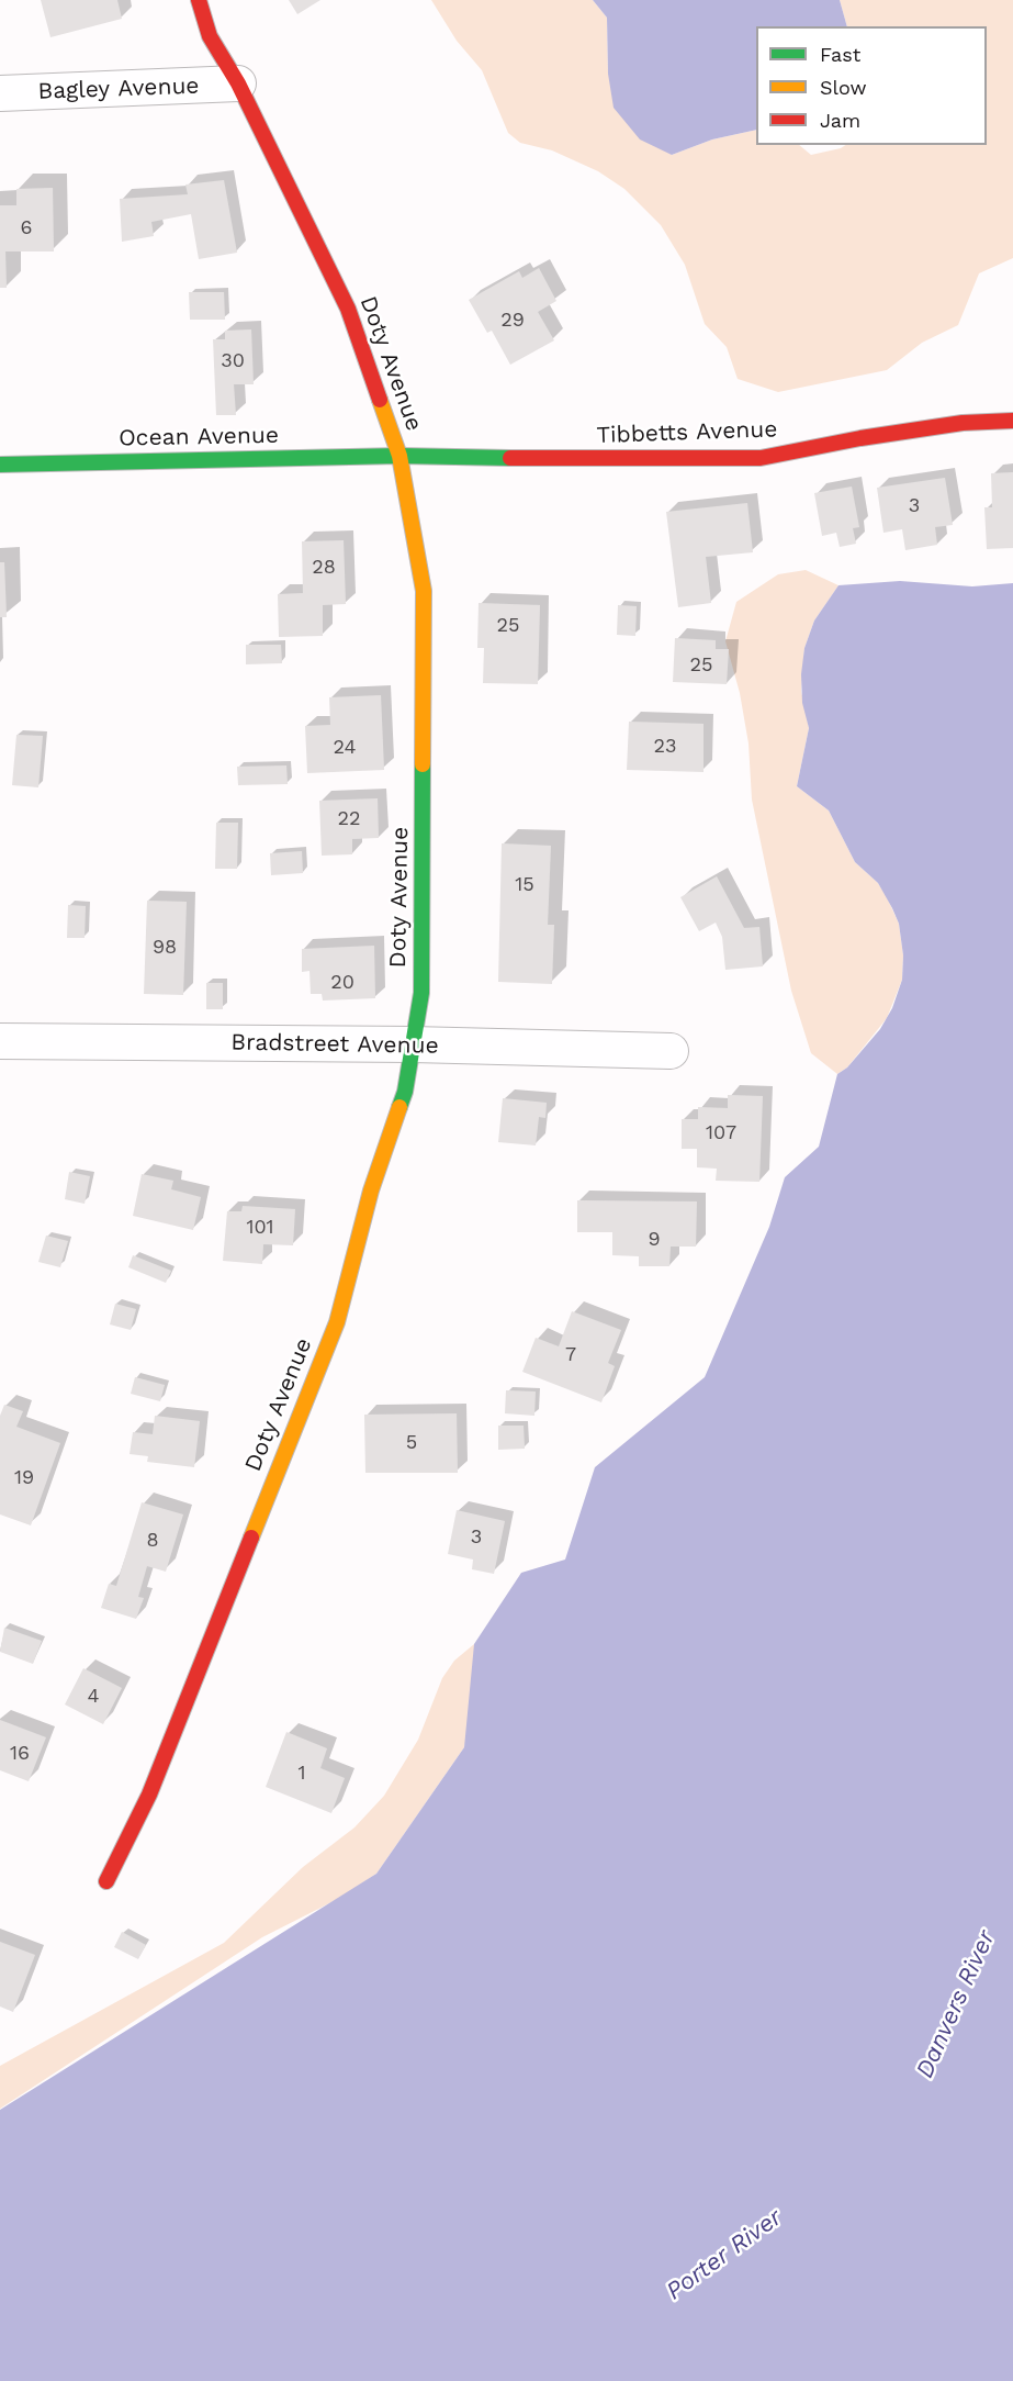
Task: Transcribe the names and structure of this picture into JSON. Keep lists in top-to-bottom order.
{
  "streets": {
    "street": [
      "Bagley Avenue",
      "Doty Avenue",
      "Tibbetts Avenue",
      "Ocean Avenue",
      "Bradstreet Avenue"
    ]
  },
  "crossings": [
    ["Bagley Avenue", "Doty Avenue"],
    ["Doty Avenue", "Tibbetts Avenue"],
    ["Doty Avenue", "Ocean Avenue"],
    ["Doty Avenue", "Bradstreet Avenue"],
    ["Tibbetts Avenue", "Ocean Avenue"]
  ],
  "water": ["Danvers River", "Porter River"],
  "house_numbers": [
    "6",
    "29",
    "30",
    "3",
    "28",
    "25",
    "25",
    "23",
    "24",
    "22",
    "15",
    "98",
    "20",
    "107",
    "101",
    "9",
    "7",
    "5",
    "19",
    "3",
    "8",
    "4",
    "16",
    "1"
  ],
  "legend": ["Fast", "Slow", "Jam"]
}
